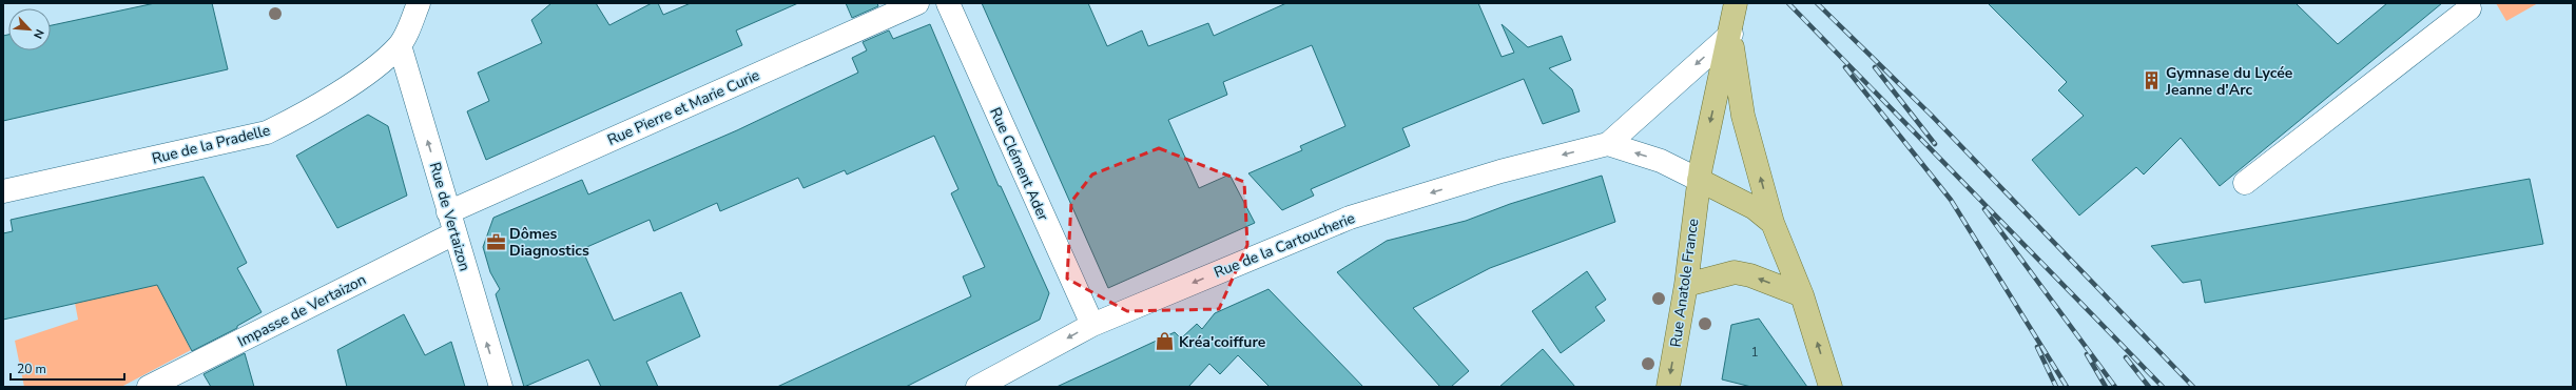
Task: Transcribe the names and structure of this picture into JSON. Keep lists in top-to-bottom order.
{
  "streets": {
    "main road": ["Rue Anatole France"],
    "street": [
      "Rue Pierre et Marie Curie",
      "Rue de la Pradelle",
      "Rue Clément Ader",
      "Rue de Vertaizon",
      "Rue de la Cartoucherie",
      "Impasse de Vertaizon"
    ]
  },
  "crossings": [
    ["Rue Pierre et Marie Curie", "Rue de Vertaizon"],
    ["Rue Pierre et Marie Curie", "Impasse de Vertaizon"],
    ["Rue de la Pradelle", "Rue de Vertaizon"],
    ["Rue Clément Ader", "Rue de la Cartoucherie"],
    ["Rue de Vertaizon", "Impasse de Vertaizon"],
    ["Rue de la Cartoucherie", "Rue Anatole France"]
  ],
  "one_way": ["Rue de Vertaizon", "Rue de la Cartoucherie"],
  "places": {
    "building": ["Gymnase du Lycée Jeanne d'Arc"],
    "office": ["Dômes Diagnostics"],
    "shop": ["Kréa'coiffure"]
  },
  "house_numbers": ["1"],
  "scale_bar": "20 m",
  "north": "bottom right"
}
